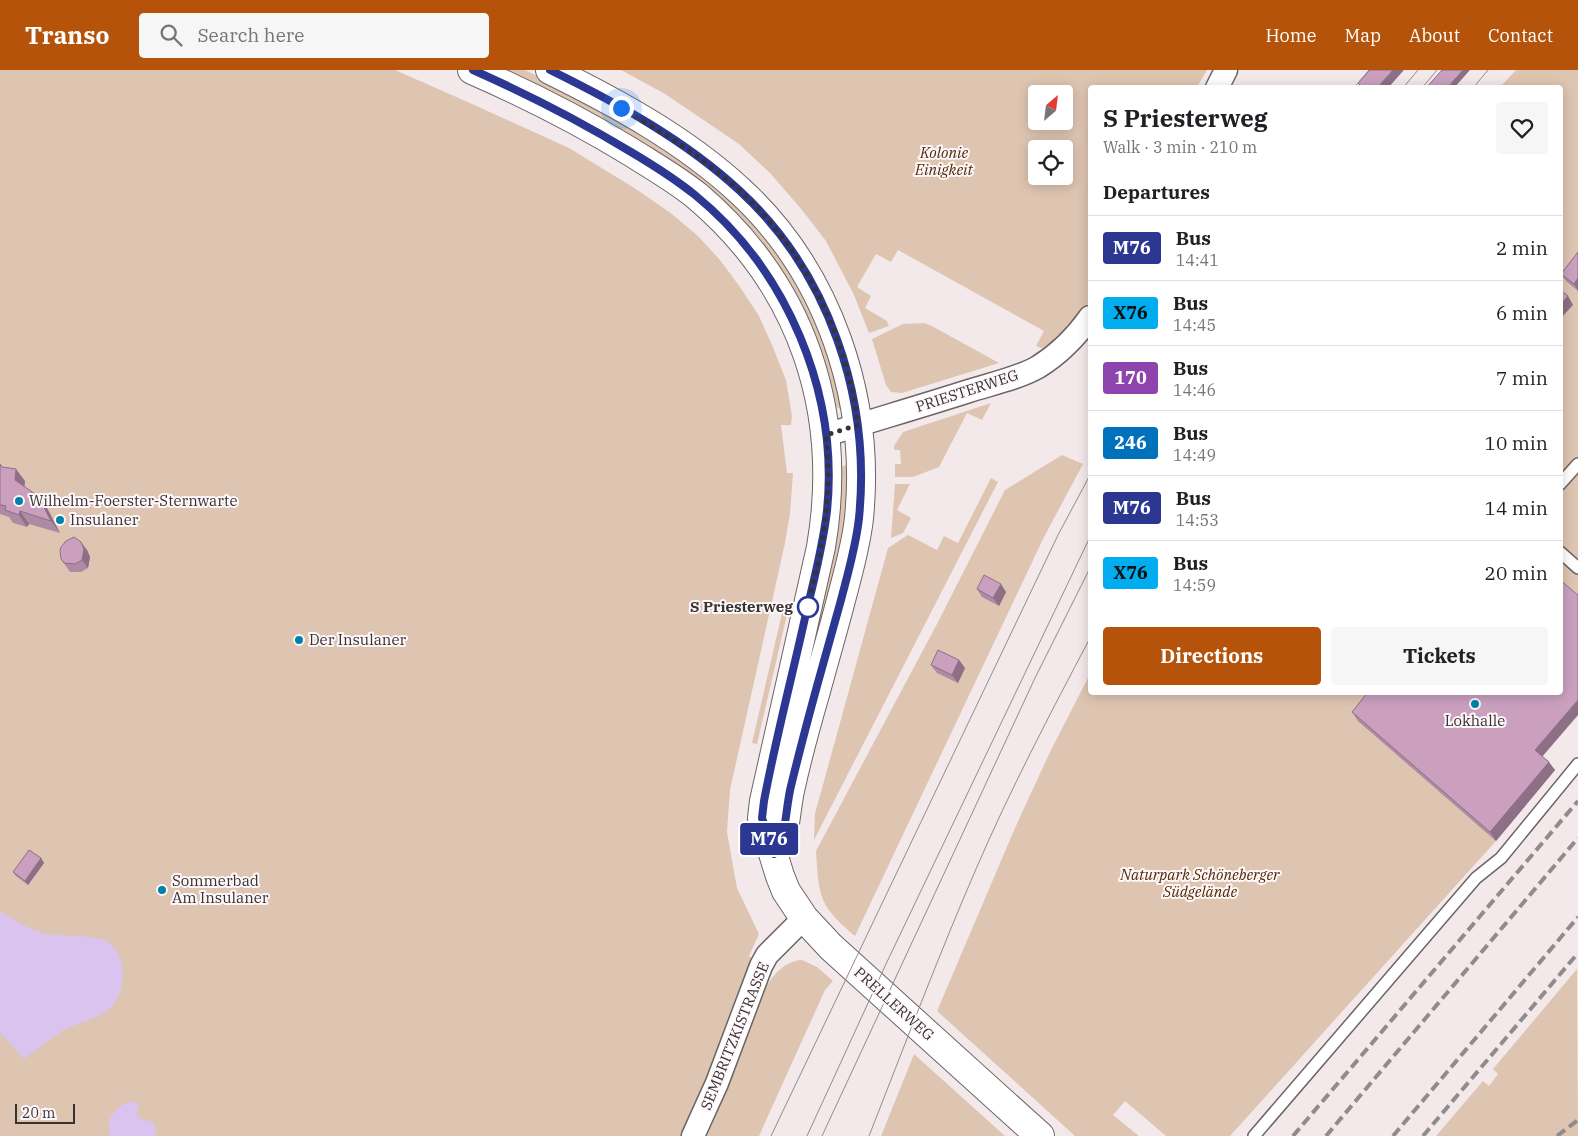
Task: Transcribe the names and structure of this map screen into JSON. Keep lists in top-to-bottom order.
{
  "streets": {
    "main road": ["PRELLERWEG"],
    "street": ["PRIESTERWEG", "SEMBRITZKISTRASSE"]
  },
  "crossings": [
    ["PRIESTERWEG", "PRELLERWEG"],
    ["PRELLERWEG", "SEMBRITZKISTRASSE"]
  ],
  "parks": ["Kolonie Einigkeit", "Naturpark Schöneberger Südgelände"],
  "places": [
    "Wilhelm-Foerster-Sternwarte",
    "Insulaner",
    "S Priesterweg",
    "Der Insulaner",
    "Lokhalle",
    "Sommerbad Am Insulaner"
  ],
  "lines": ["bus line M76"],
  "scale_bar": "20 m",
  "north": "top right",
  "page": {
    "header": "Transo",
    "search": "Search here",
    "nav": [
      "Home",
      "Map",
      "About",
      "Contact"
    ],
    "on_map": "M76",
    "heading": [
      ["S Priesterweg", "Walk · 3 min · 210 m"],
      "Departures"
    ],
    "list": [
      {
        "mark": "M76",
        "name": "Bus",
        "note": "14:41",
        "value": "2 min"
      },
      {
        "mark": "X76",
        "name": "Bus",
        "note": "14:45",
        "value": "6 min"
      },
      {
        "mark": "170",
        "name": "Bus",
        "note": "14:46",
        "value": "7 min"
      },
      {
        "mark": "246",
        "name": "Bus",
        "note": "14:49",
        "value": "10 min"
      },
      {
        "mark": "M76",
        "name": "Bus",
        "note": "14:53",
        "value": "14 min"
      },
      {
        "mark": "X76",
        "name": "Bus",
        "note": "14:59",
        "value": "20 min"
      }
    ],
    "buttons": ["Directions", "Tickets"],
    "scale": "20 m"
  }
}
